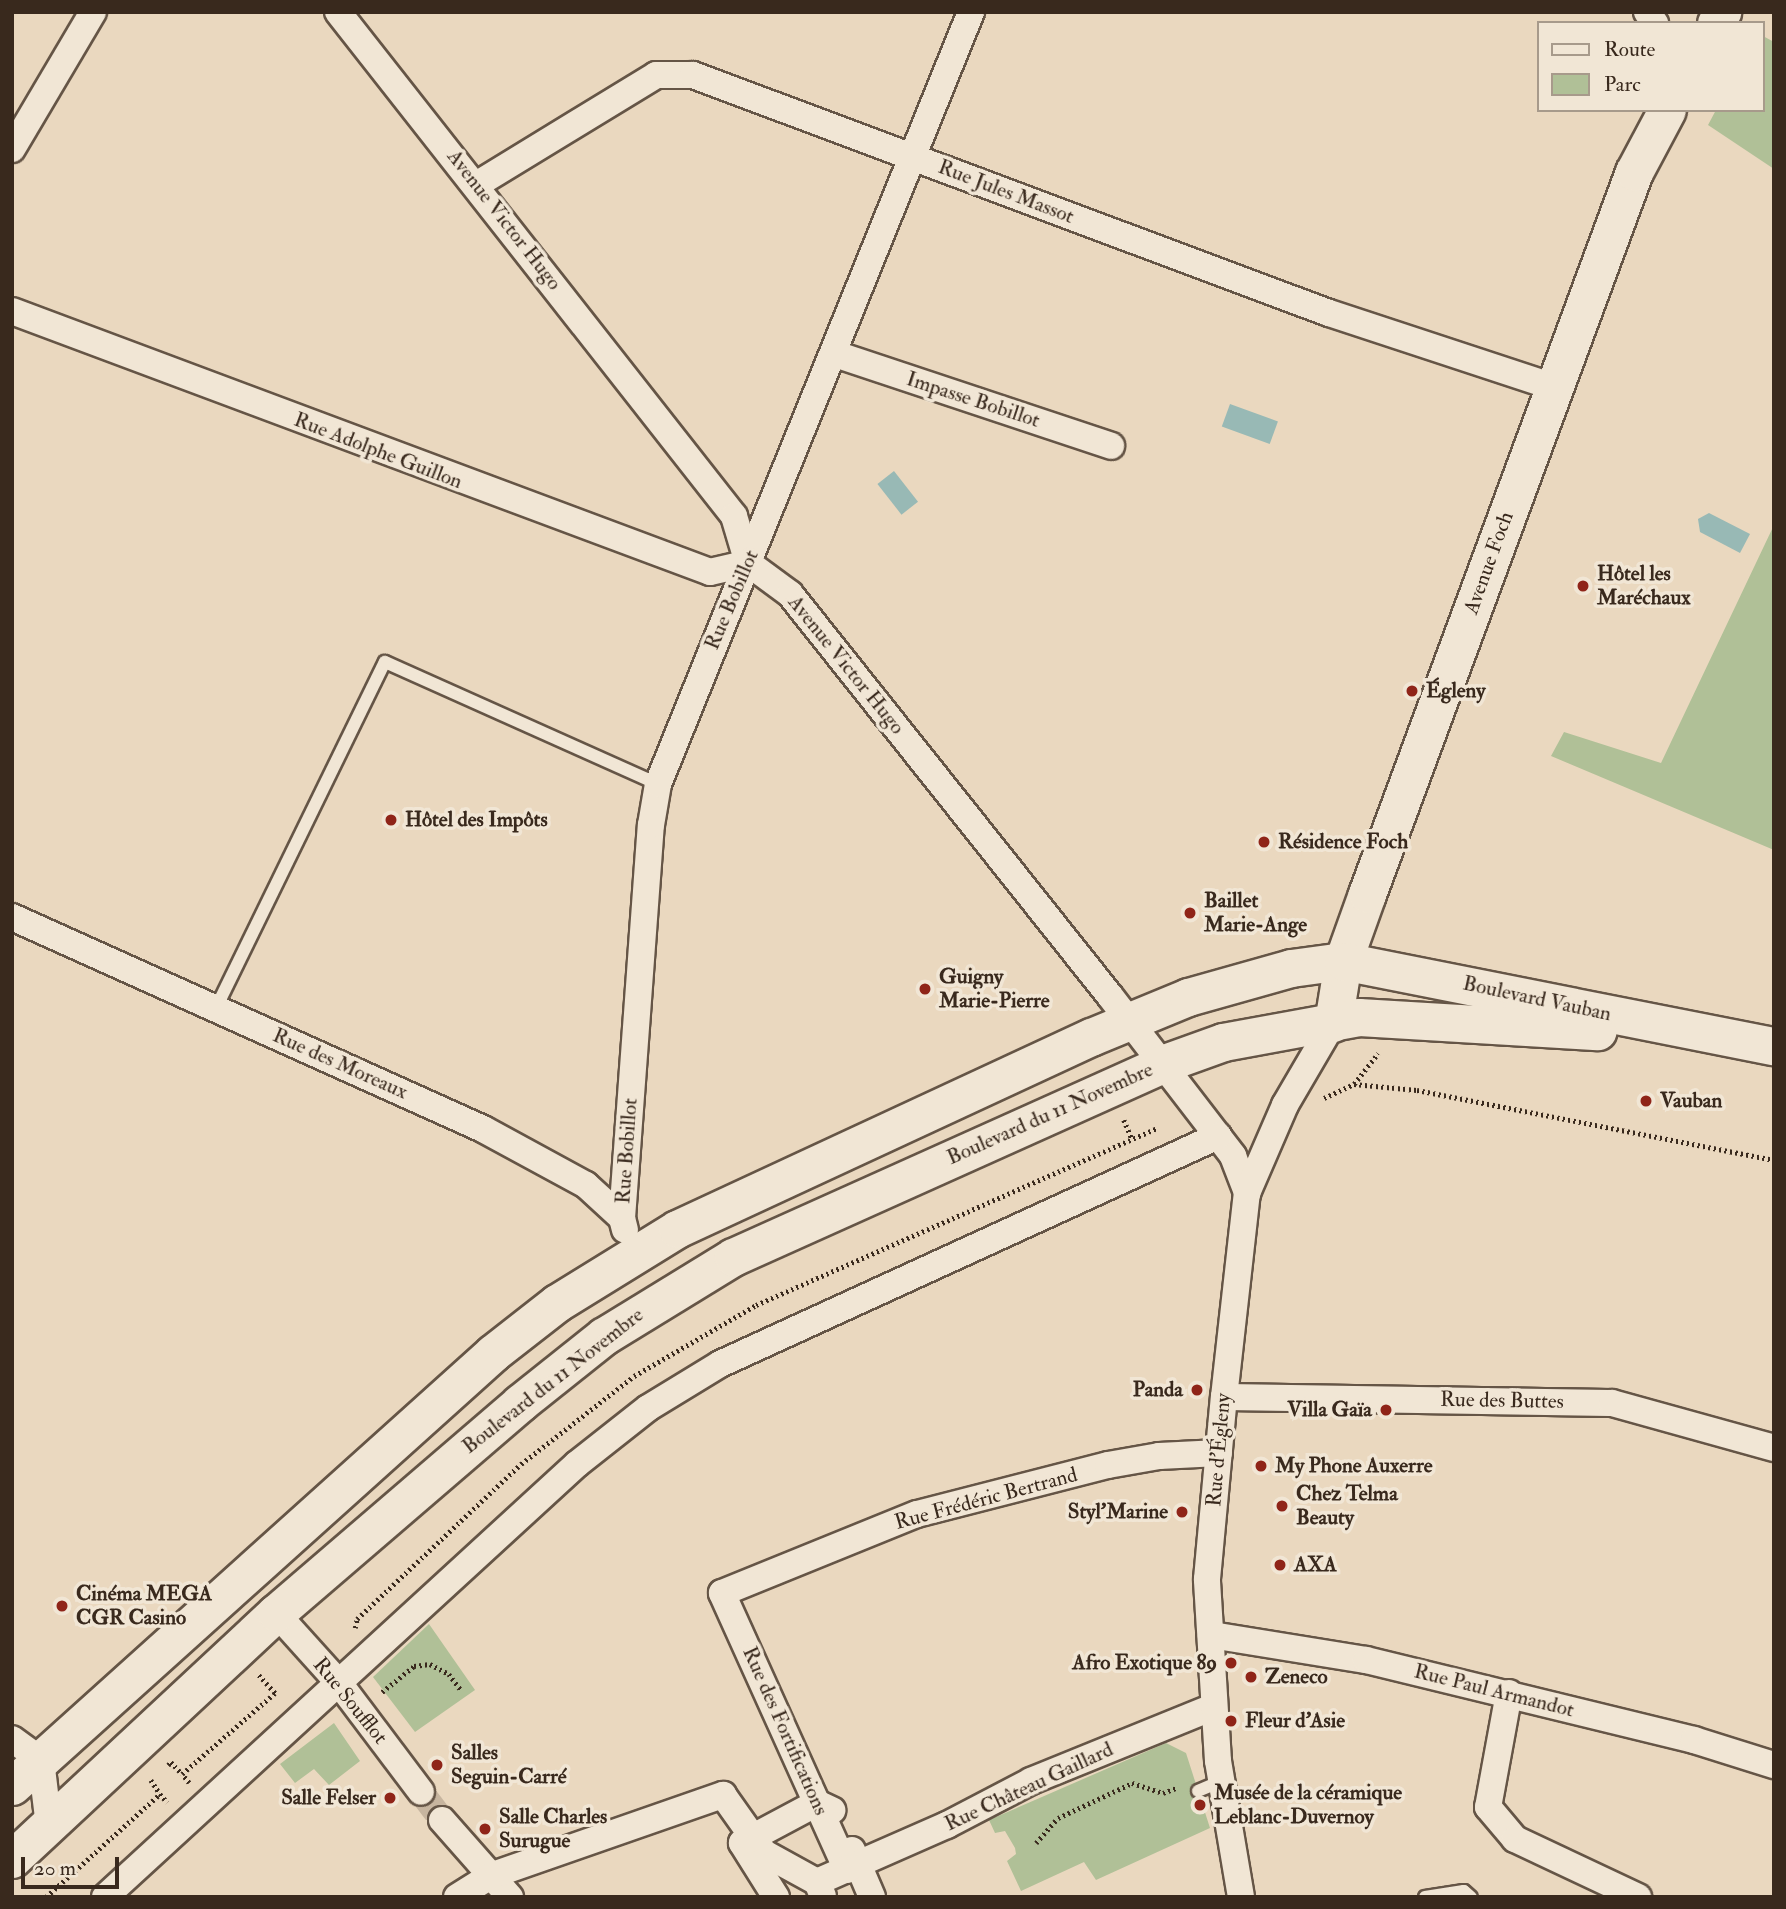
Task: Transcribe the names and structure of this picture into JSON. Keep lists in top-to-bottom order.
{
  "streets": {
    "main road": ["Avenue Foch", "Boulevard Vauban", "Boulevard du 11 Novembre"],
    "street": [
      "Rue Jules Massot",
      "Avenue Victor Hugo",
      "Impasse Bobillot",
      "Rue Adolphe Guillon",
      "Rue Bobillot",
      "Rue des Moreaux",
      "Rue des Buttes",
      "Rue d'Égleny",
      "Rue Frédéric Bertrand",
      "Rue Paul Armandot",
      "Rue Soufflot",
      "Rue des Fortifications",
      "Rue Château Gaillard"
    ]
  },
  "crossings": [
    ["Rue Jules Massot", "Avenue Victor Hugo"],
    ["Rue Jules Massot", "Avenue Foch"],
    ["Rue Jules Massot", "Rue Bobillot"],
    ["Avenue Victor Hugo", "Rue Adolphe Guillon"],
    ["Avenue Victor Hugo", "Rue Bobillot"],
    ["Avenue Victor Hugo", "Boulevard du 11 Novembre"],
    ["Avenue Victor Hugo", "Rue d'Égleny"],
    ["Impasse Bobillot", "Rue Bobillot"],
    ["Rue Adolphe Guillon", "Rue Bobillot"],
    ["Avenue Foch", "Boulevard Vauban"],
    ["Avenue Foch", "Boulevard du 11 Novembre"],
    ["Avenue Foch", "Rue d'Égleny"],
    ["Rue Bobillot", "Rue des Moreaux"],
    ["Boulevard Vauban", "Boulevard du 11 Novembre"],
    ["Boulevard du 11 Novembre", "Rue d'Égleny"],
    ["Boulevard du 11 Novembre", "Rue Soufflot"],
    ["Rue des Buttes", "Rue d'Égleny"],
    ["Rue d'Égleny", "Rue Frédéric Bertrand"],
    ["Rue d'Égleny", "Rue Paul Armandot"],
    ["Rue d'Égleny", "Rue Château Gaillard"],
    ["Rue Frédéric Bertrand", "Rue des Fortifications"],
    ["Rue des Fortifications", "Rue Château Gaillard"]
  ],
  "places": [
    "Hôtel les Maréchaux",
    "Égleny",
    "Hôtel des Impôts",
    "Résidence Foch",
    "Baillet Marie-Ange",
    "Guigny Marie-Pierre",
    "Vauban",
    "Panda",
    "Villa Gaïa",
    "My Phone Auxerre",
    "Chez Telma Beauty",
    "Styl'Marine",
    "AXA",
    "Cinéma MEGA CGR Casino",
    "Afro Exotique 89",
    "Zeneco",
    "Fleur d'Asie",
    "Salles Seguin-Carré",
    "Salle Felser",
    "Musée de la céramique Leblanc-Duvernoy",
    "Salle Charles Surugue"
  ],
  "legend": ["Route", "Parc"],
  "scale_bar": "20 m"
}
